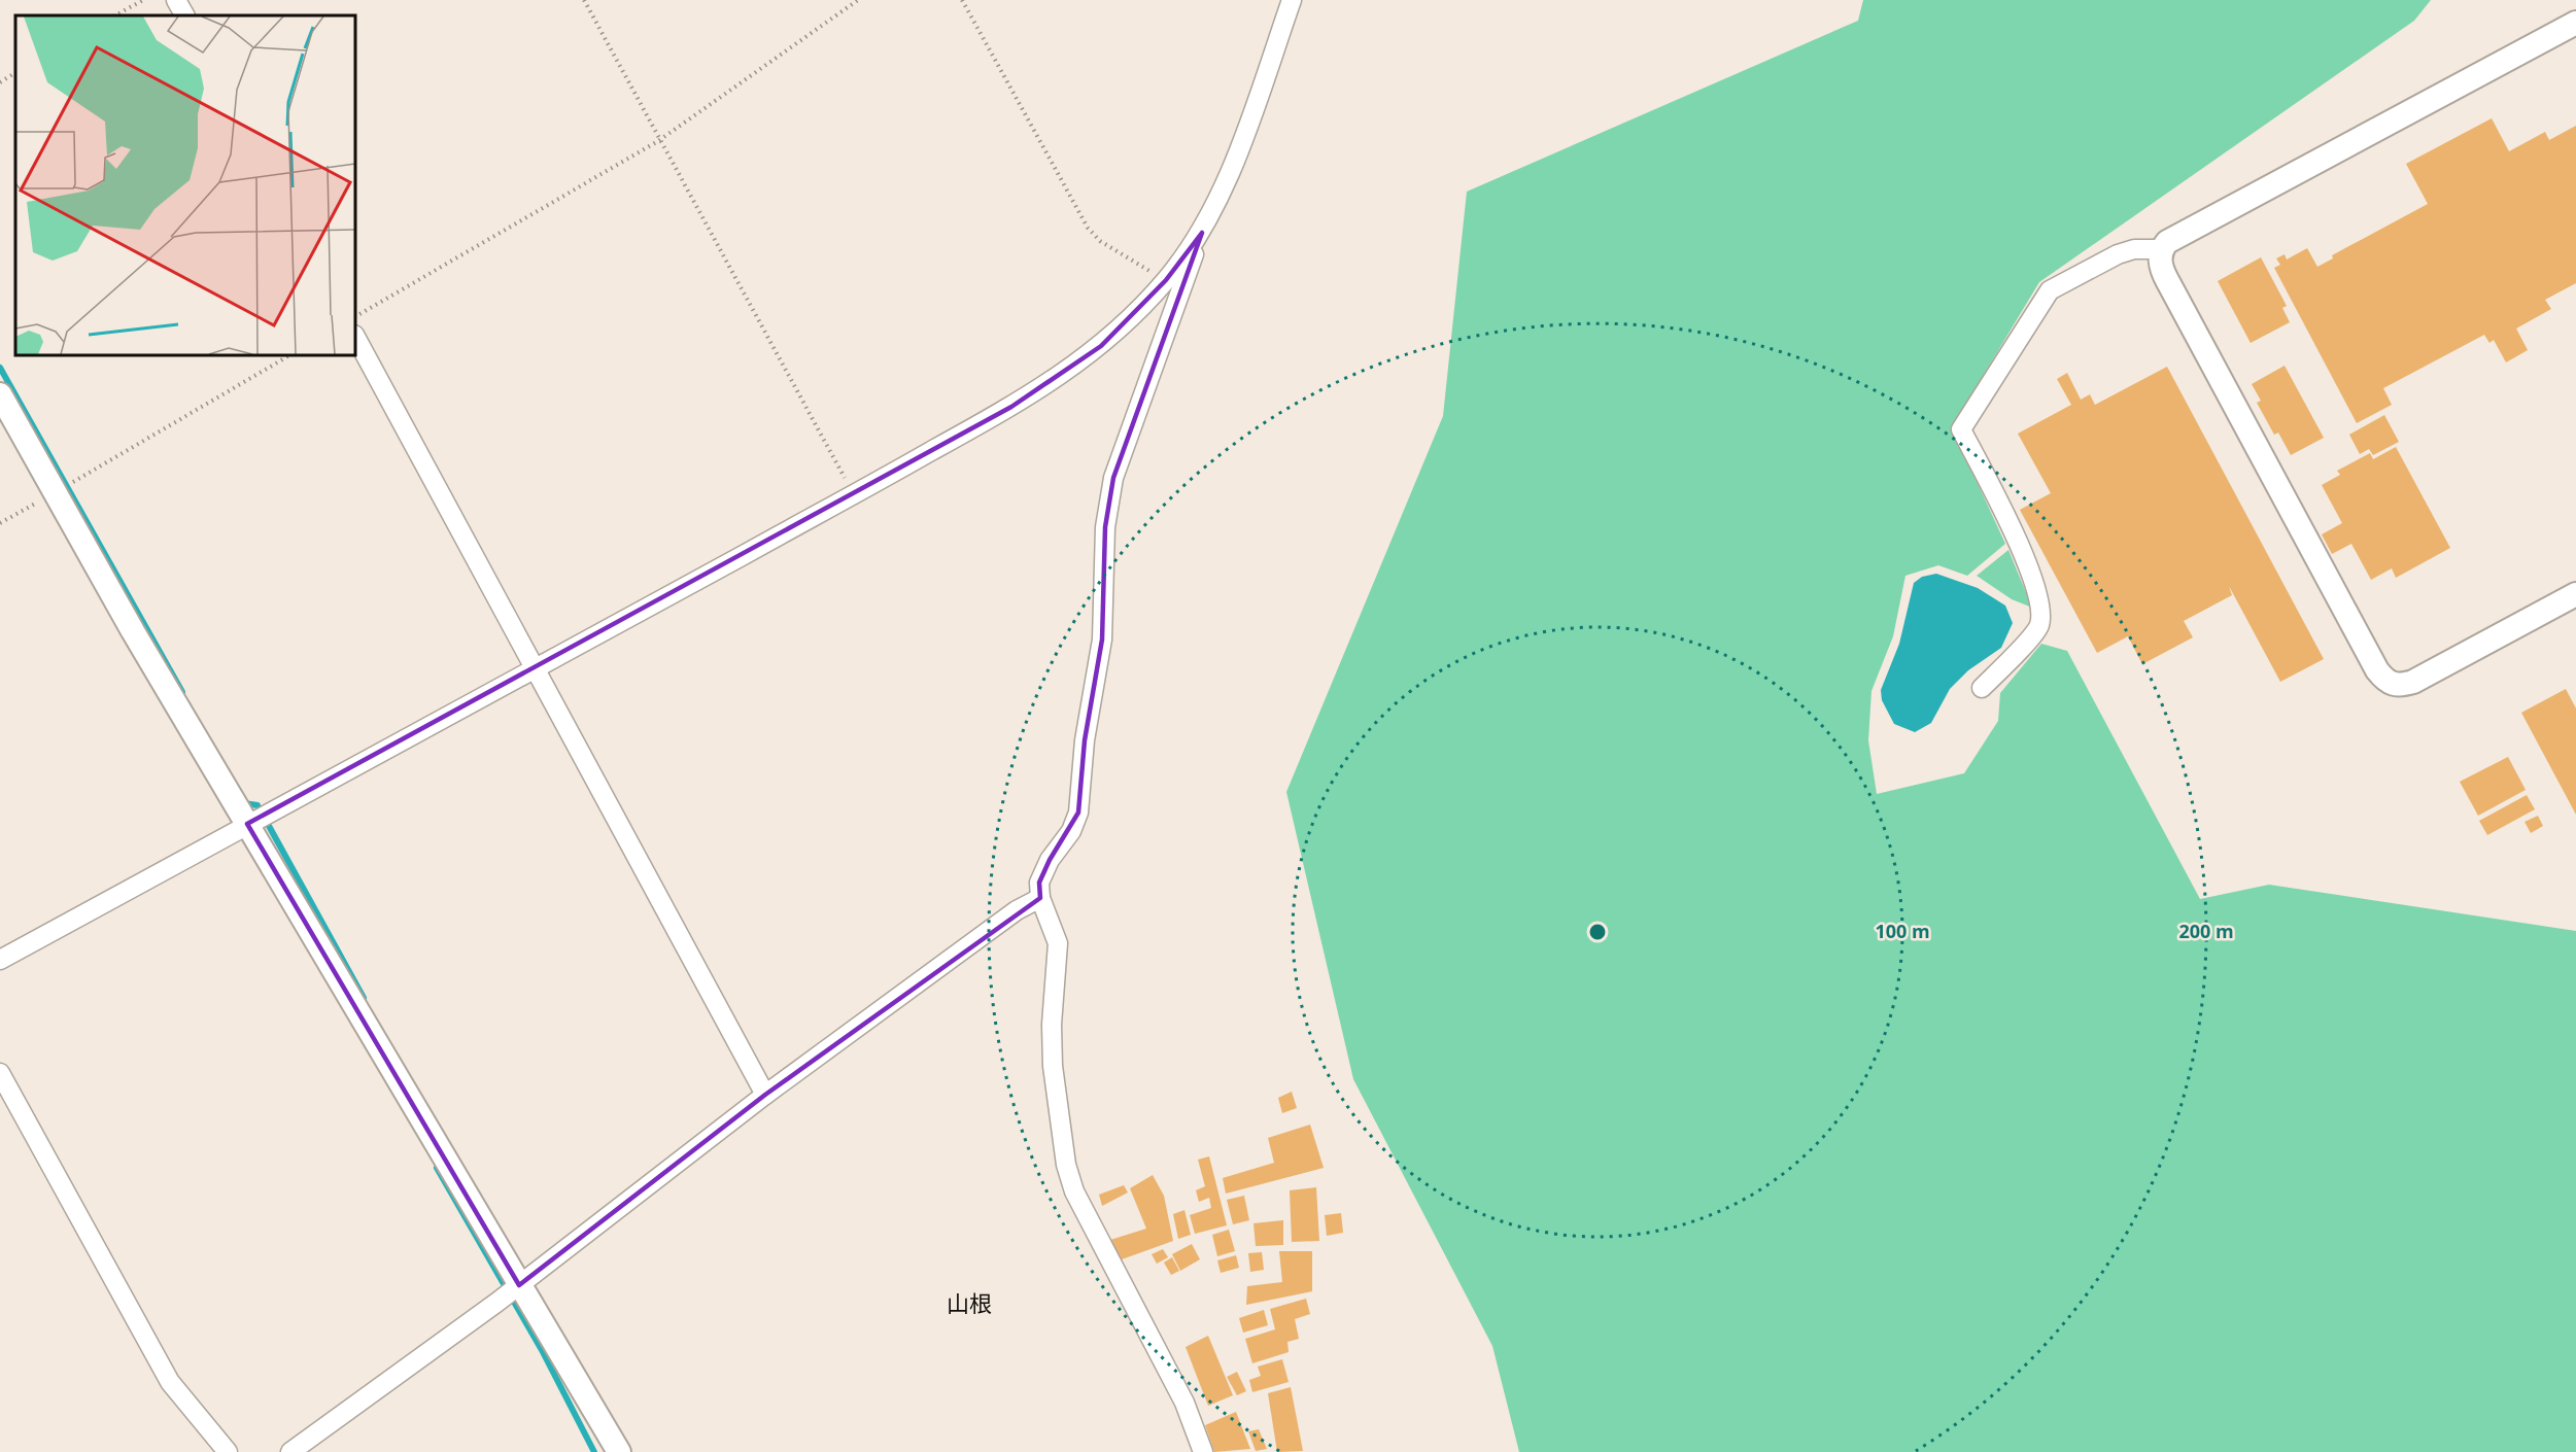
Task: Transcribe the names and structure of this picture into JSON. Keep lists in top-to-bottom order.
{
  "districts": ["山根"],
  "rings": ["100 m", "200 m"]
}
